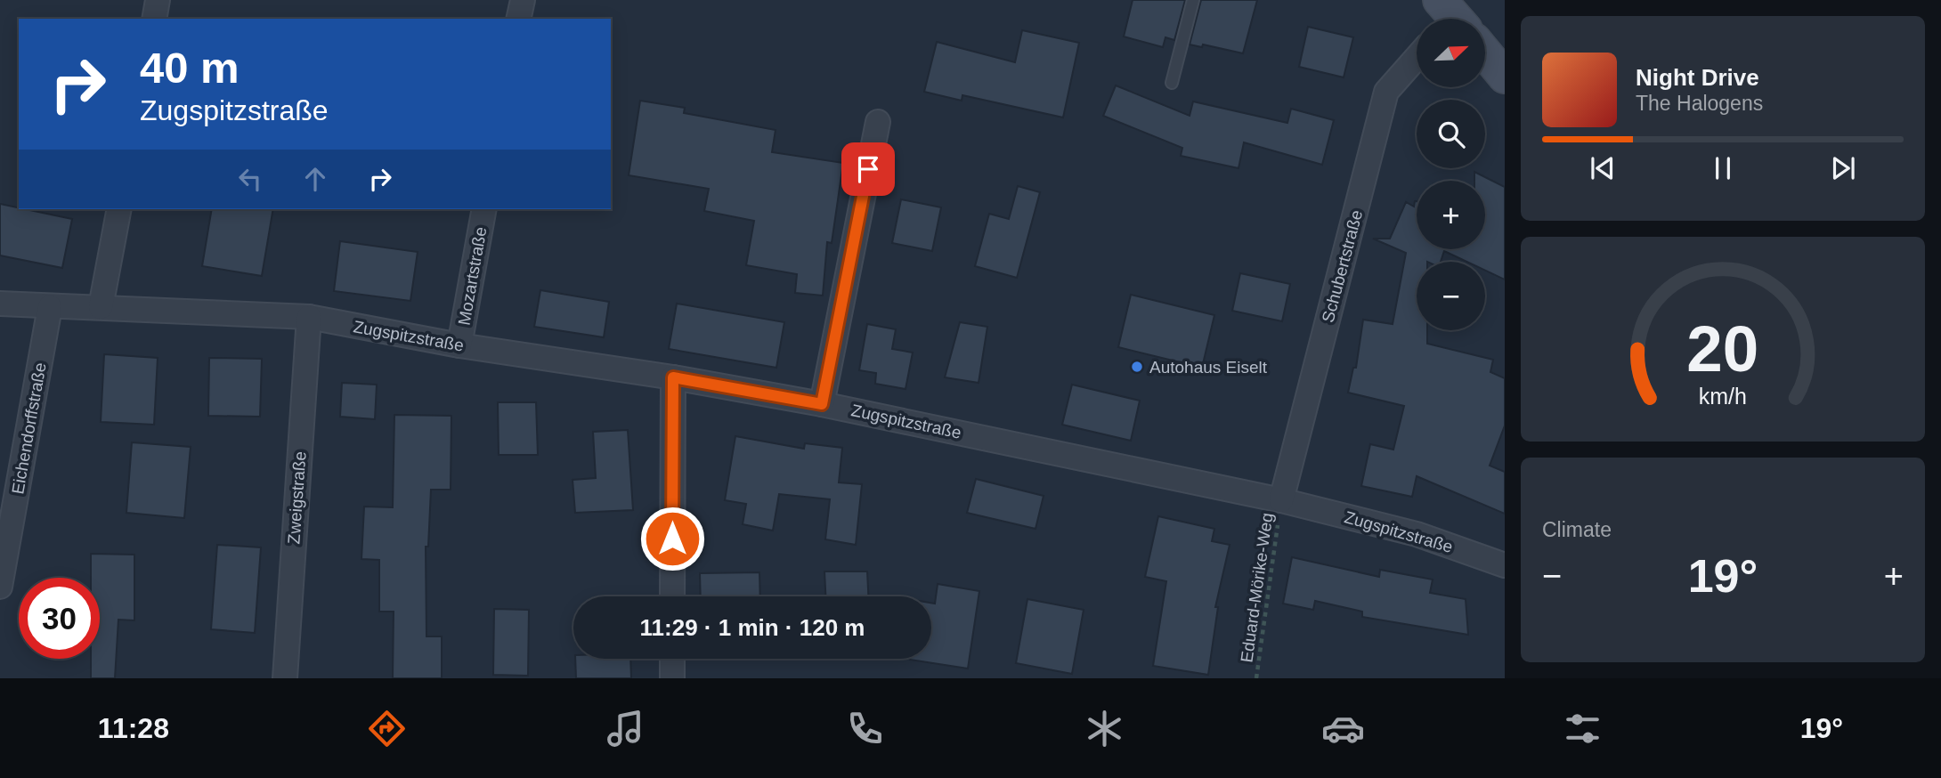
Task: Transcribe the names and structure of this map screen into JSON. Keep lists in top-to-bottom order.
{
  "streets": {
    "street": [
      "Schubertstraße",
      "Mozartstraße",
      "Zugspitzstraße",
      "Eichendorffstraße",
      "Zweigstraße"
    ],
    "path": ["Eduard-Mörike-Weg"]
  },
  "crossings": [
    ["Schubertstraße", "Zugspitzstraße"],
    ["Schubertstraße", "Eduard-Mörike-Weg"],
    ["Mozartstraße", "Zugspitzstraße"],
    ["Zugspitzstraße", "Eichendorffstraße"],
    ["Zugspitzstraße", "Zweigstraße"],
    ["Zugspitzstraße", "Eduard-Mörike-Weg"]
  ],
  "places": ["Autohaus Eiselt"],
  "north": "top right",
  "page": {
    "map_buttons": ["+", "−"],
    "turn": ["40 m", "Zugspitzstraße"],
    "song": ["Night Drive", "The Halogens"],
    "tile": "Climate",
    "heat": ["−", "19°", "+"],
    "limit": "30",
    "trip": "11:29 · 1 min · 120 m",
    "tabs": ["11:28", "19°"],
    "gauge": ["20", "km/h"]
  }
}
